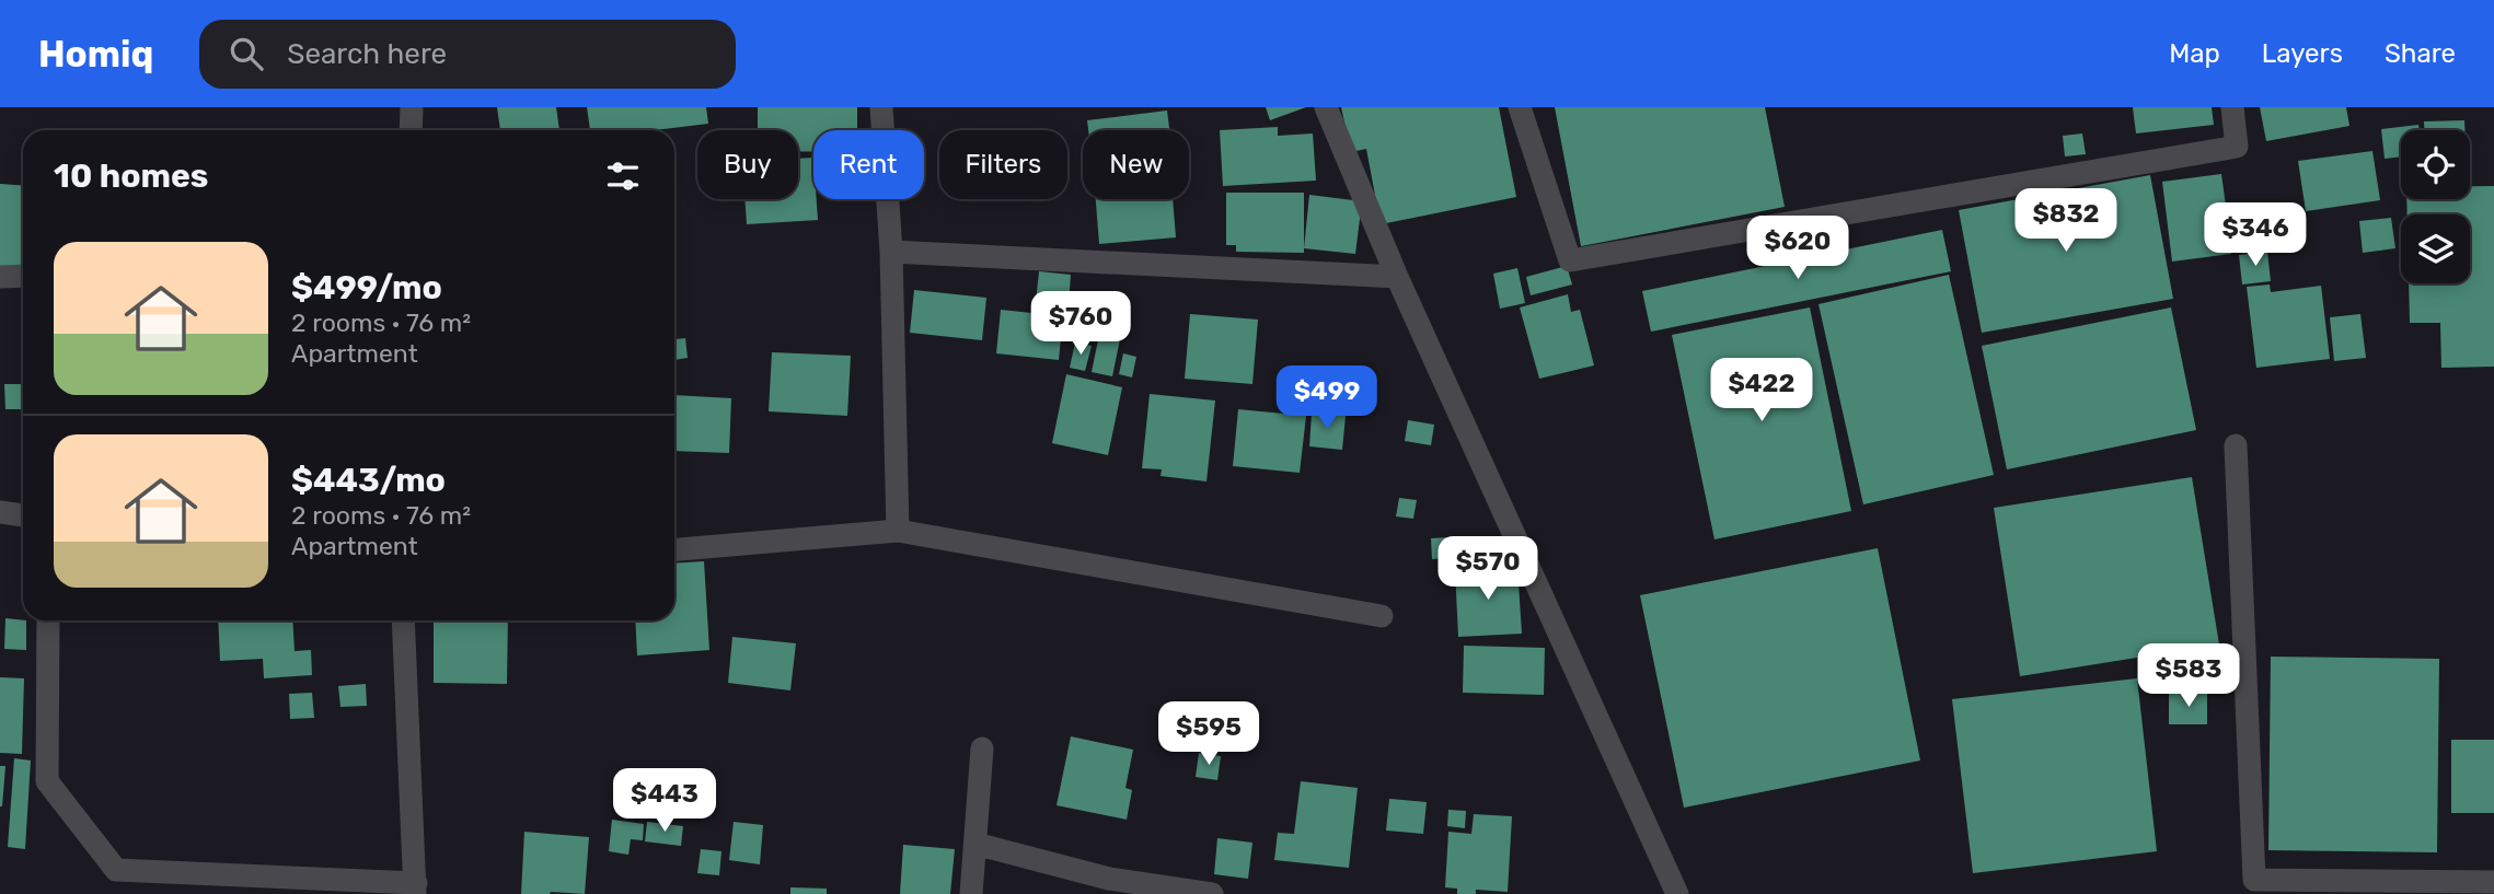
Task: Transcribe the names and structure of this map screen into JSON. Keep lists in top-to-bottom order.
{
  "page": {
    "header": "Homiq",
    "search": "Search here",
    "nav": ["Map", "Layers", "Share"],
    "chip": [
      "Buy",
      "Rent",
      "Filters",
      "New"
    ],
    "heading": "10 homes",
    "price": [
      "$832",
      "$346",
      "$620",
      "$760",
      "$422",
      "$499",
      "$570",
      "$583",
      "$595",
      "$443"
    ],
    "list": [
      {
        "name": "$499/mo",
        "note": "2 rooms · 76 m² · Apartment"
      },
      {
        "name": "$443/mo",
        "note": "2 rooms · 76 m² · Apartment"
      }
    ]
  }
}
